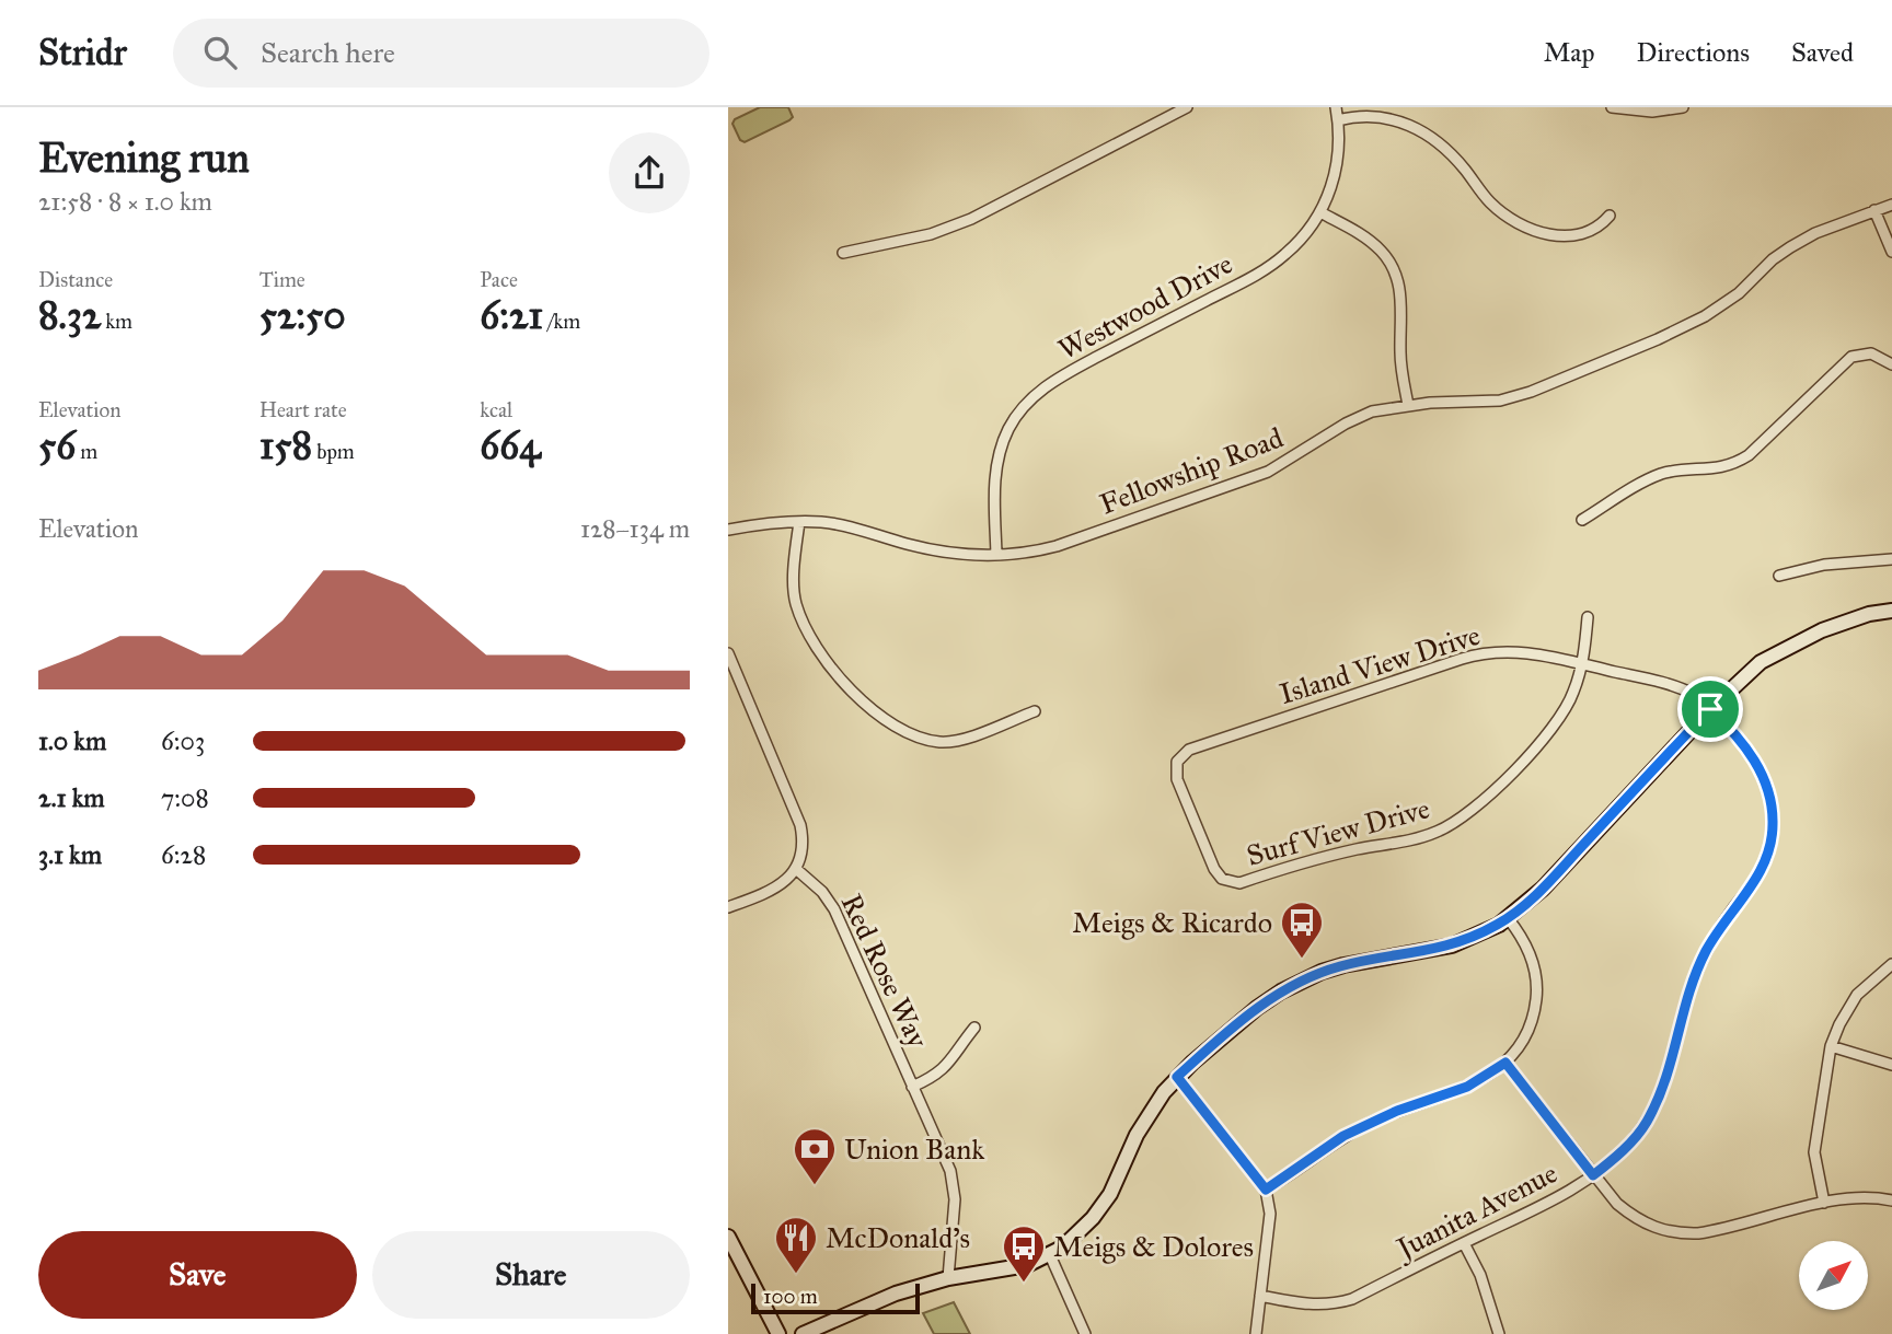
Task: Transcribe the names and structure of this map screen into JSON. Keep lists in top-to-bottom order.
{
  "streets": {
    "street": [
      "Westwood Drive",
      "Fellowship Road",
      "Island View Drive",
      "Surf View Drive",
      "Red Rose Way",
      "Juanita Avenue"
    ]
  },
  "crossings": [
    ["Westwood Drive", "Fellowship Road"],
    ["Island View Drive", "Surf View Drive"],
    ["Island View Drive", "Juanita Avenue"]
  ],
  "places": {
    "bus stop": ["Meigs & Ricardo", "Meigs & Dolores"],
    "bank": ["Union Bank"],
    "restaurant": ["McDonald's"]
  },
  "scale_bar": "100 m",
  "north": "top right",
  "page": {
    "header": "Stridr",
    "search": "Search here",
    "nav": ["Map", "Directions", "Saved"],
    "heading": ["Evening run", "21:58 · 8 × 1.0 km"],
    "stats": [
      ["Distance", "8.32 km"],
      ["Time", "52:50"],
      ["Pace", "6:21 /km"],
      ["Elevation", "56 m"],
      ["Heart rate", "158 bpm"],
      ["kcal", "664"]
    ],
    "chart": ["Elevation", "128–134 m"],
    "list": [
      {
        "name": "1.0 km",
        "note": "6:03"
      },
      {
        "name": "2.1 km",
        "note": "7:08"
      },
      {
        "name": "3.1 km",
        "note": "6:28"
      }
    ],
    "buttons": ["Save", "Share"],
    "scale": "100 m"
  }
}
